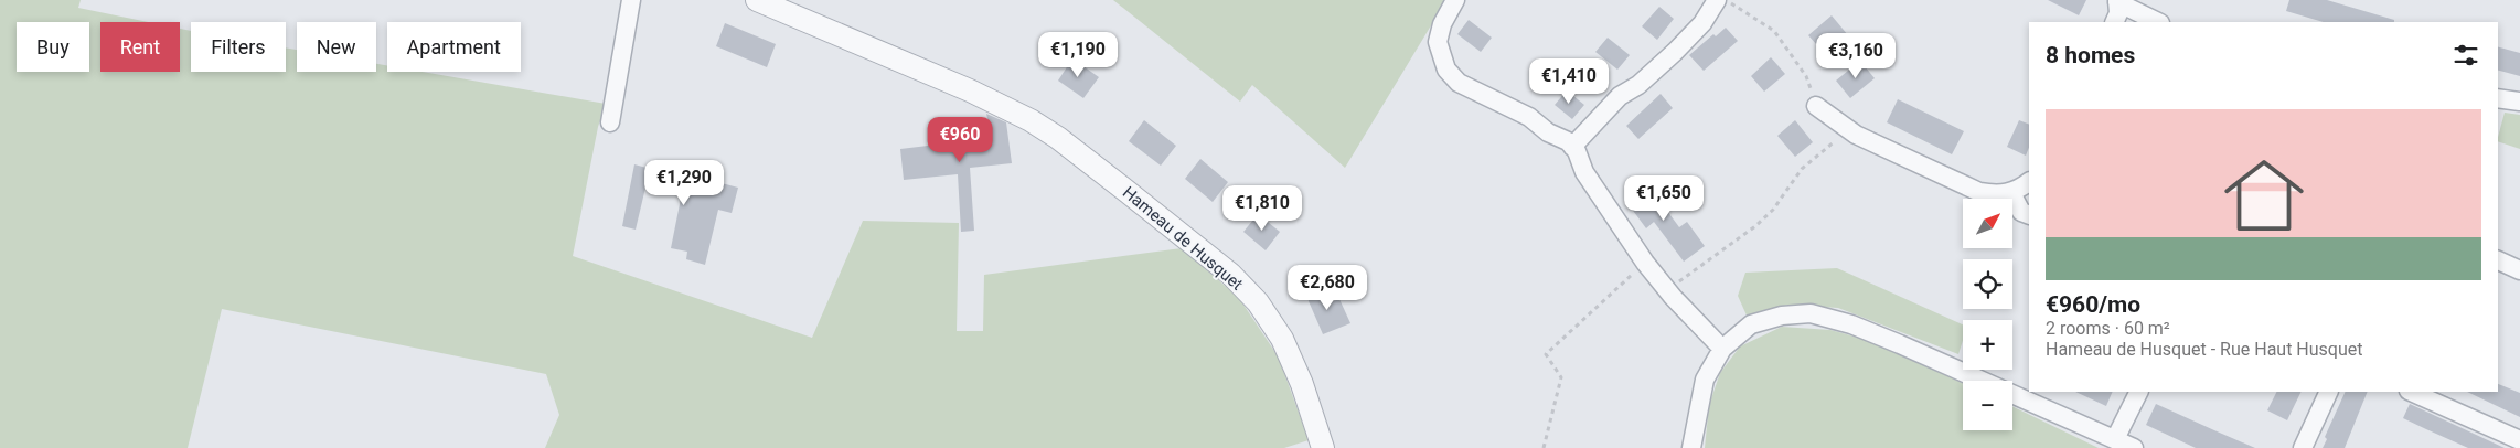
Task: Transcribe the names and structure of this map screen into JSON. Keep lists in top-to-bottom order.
{
  "streets": {
    "street": ["Hameau de Husquet"]
  },
  "north": "top right",
  "page": {
    "chip": [
      "Buy",
      "Rent",
      "Filters",
      "New",
      "Apartment"
    ],
    "heading": "8 homes",
    "price": [
      "€1,190",
      "€3,160",
      "€1,410",
      "€960",
      "€1,290",
      "€1,650",
      "€1,810",
      "€2,680"
    ],
    "list": [
      {
        "name": "€960/mo",
        "note": "2 rooms · 60 m² · Hameau de Husquet - Rue Haut Husquet"
      }
    ],
    "map_buttons": ["+", "−"]
  }
}
